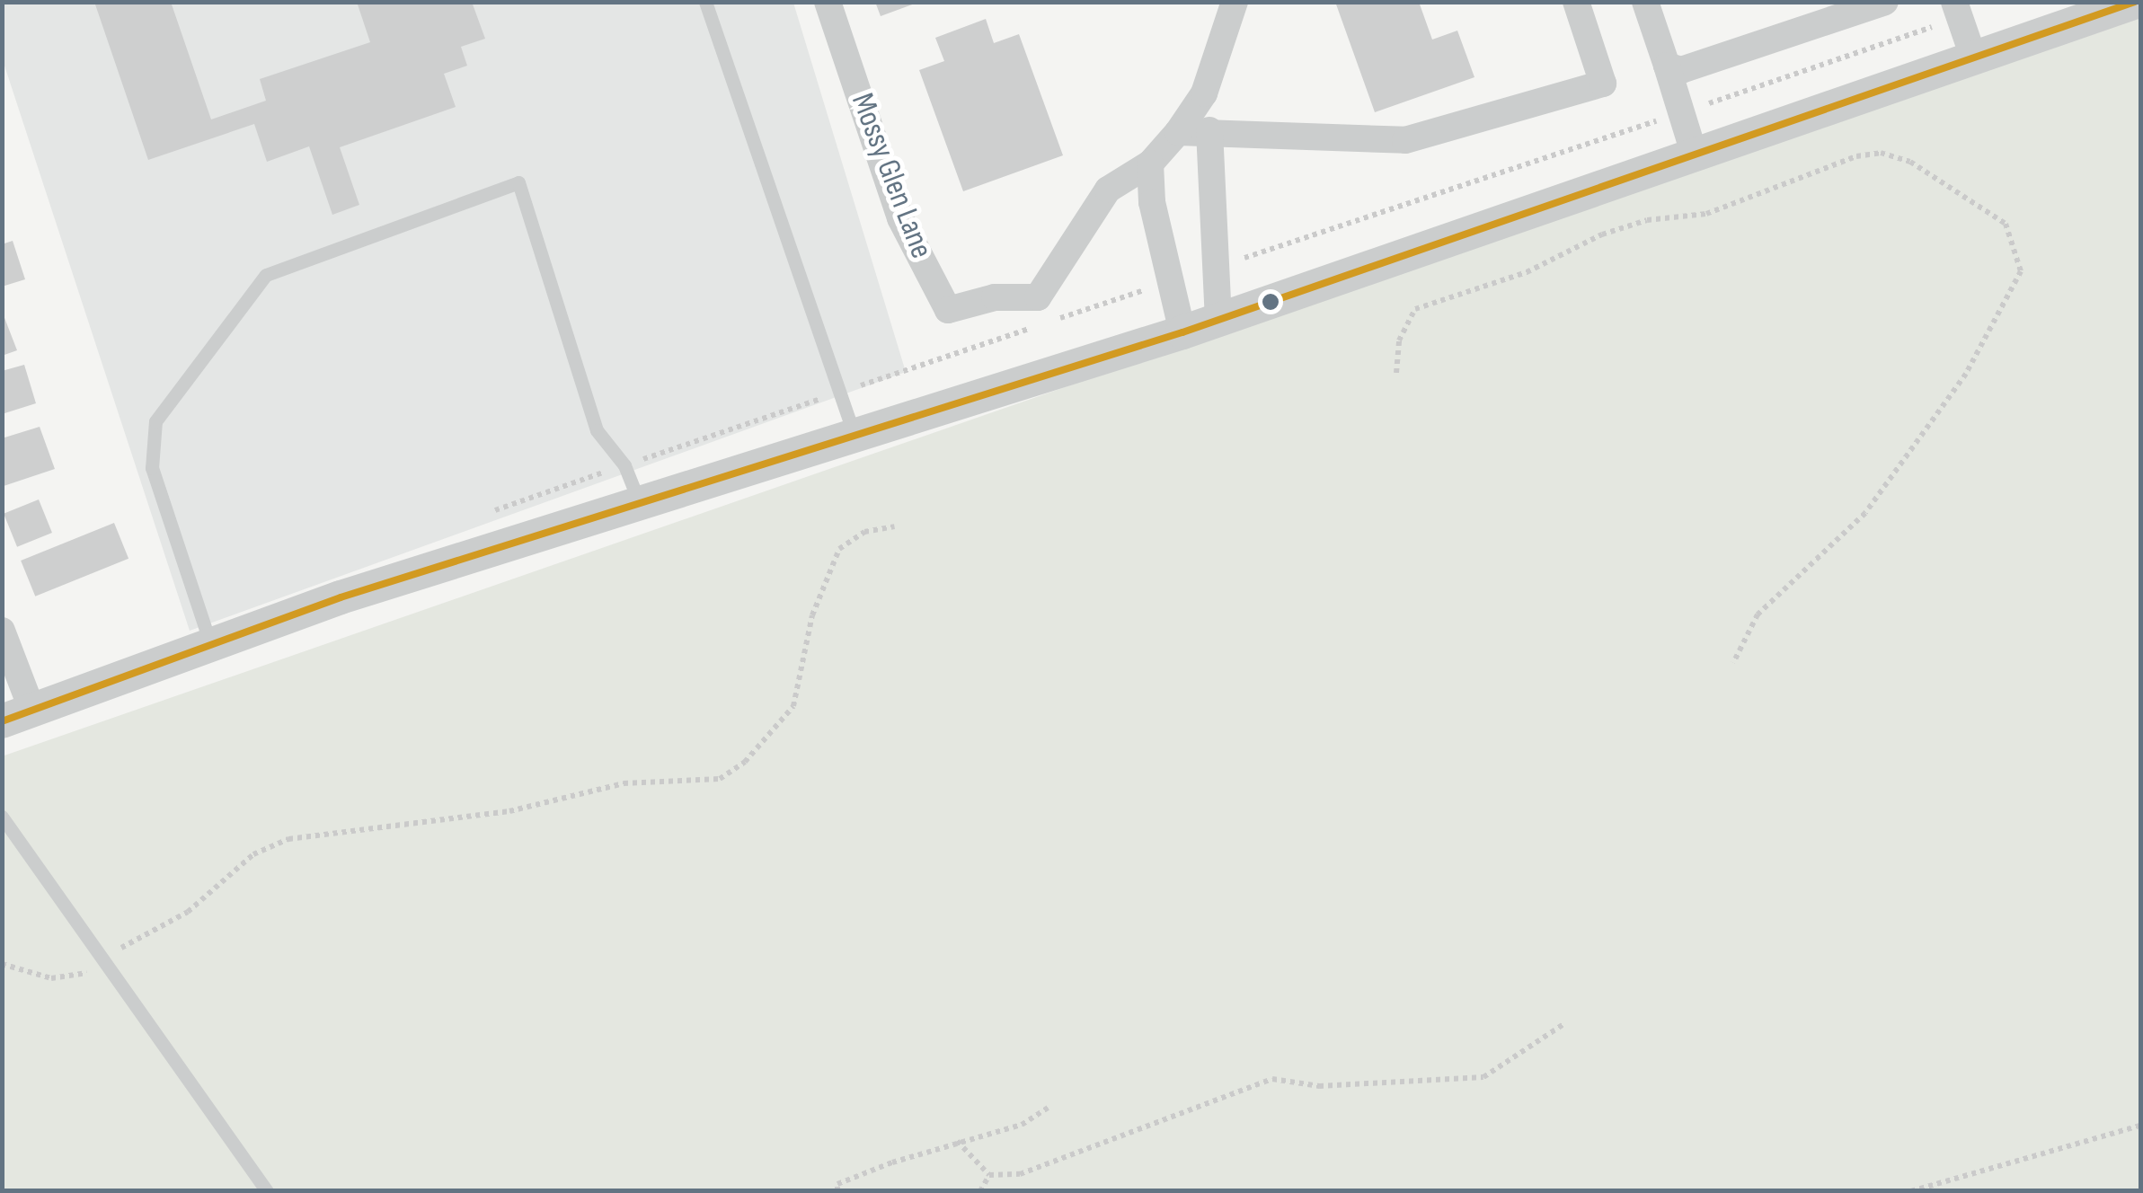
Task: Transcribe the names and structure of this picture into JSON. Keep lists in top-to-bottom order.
{
  "streets": {
    "street": ["Mossy Glen Lane"]
  }
}
